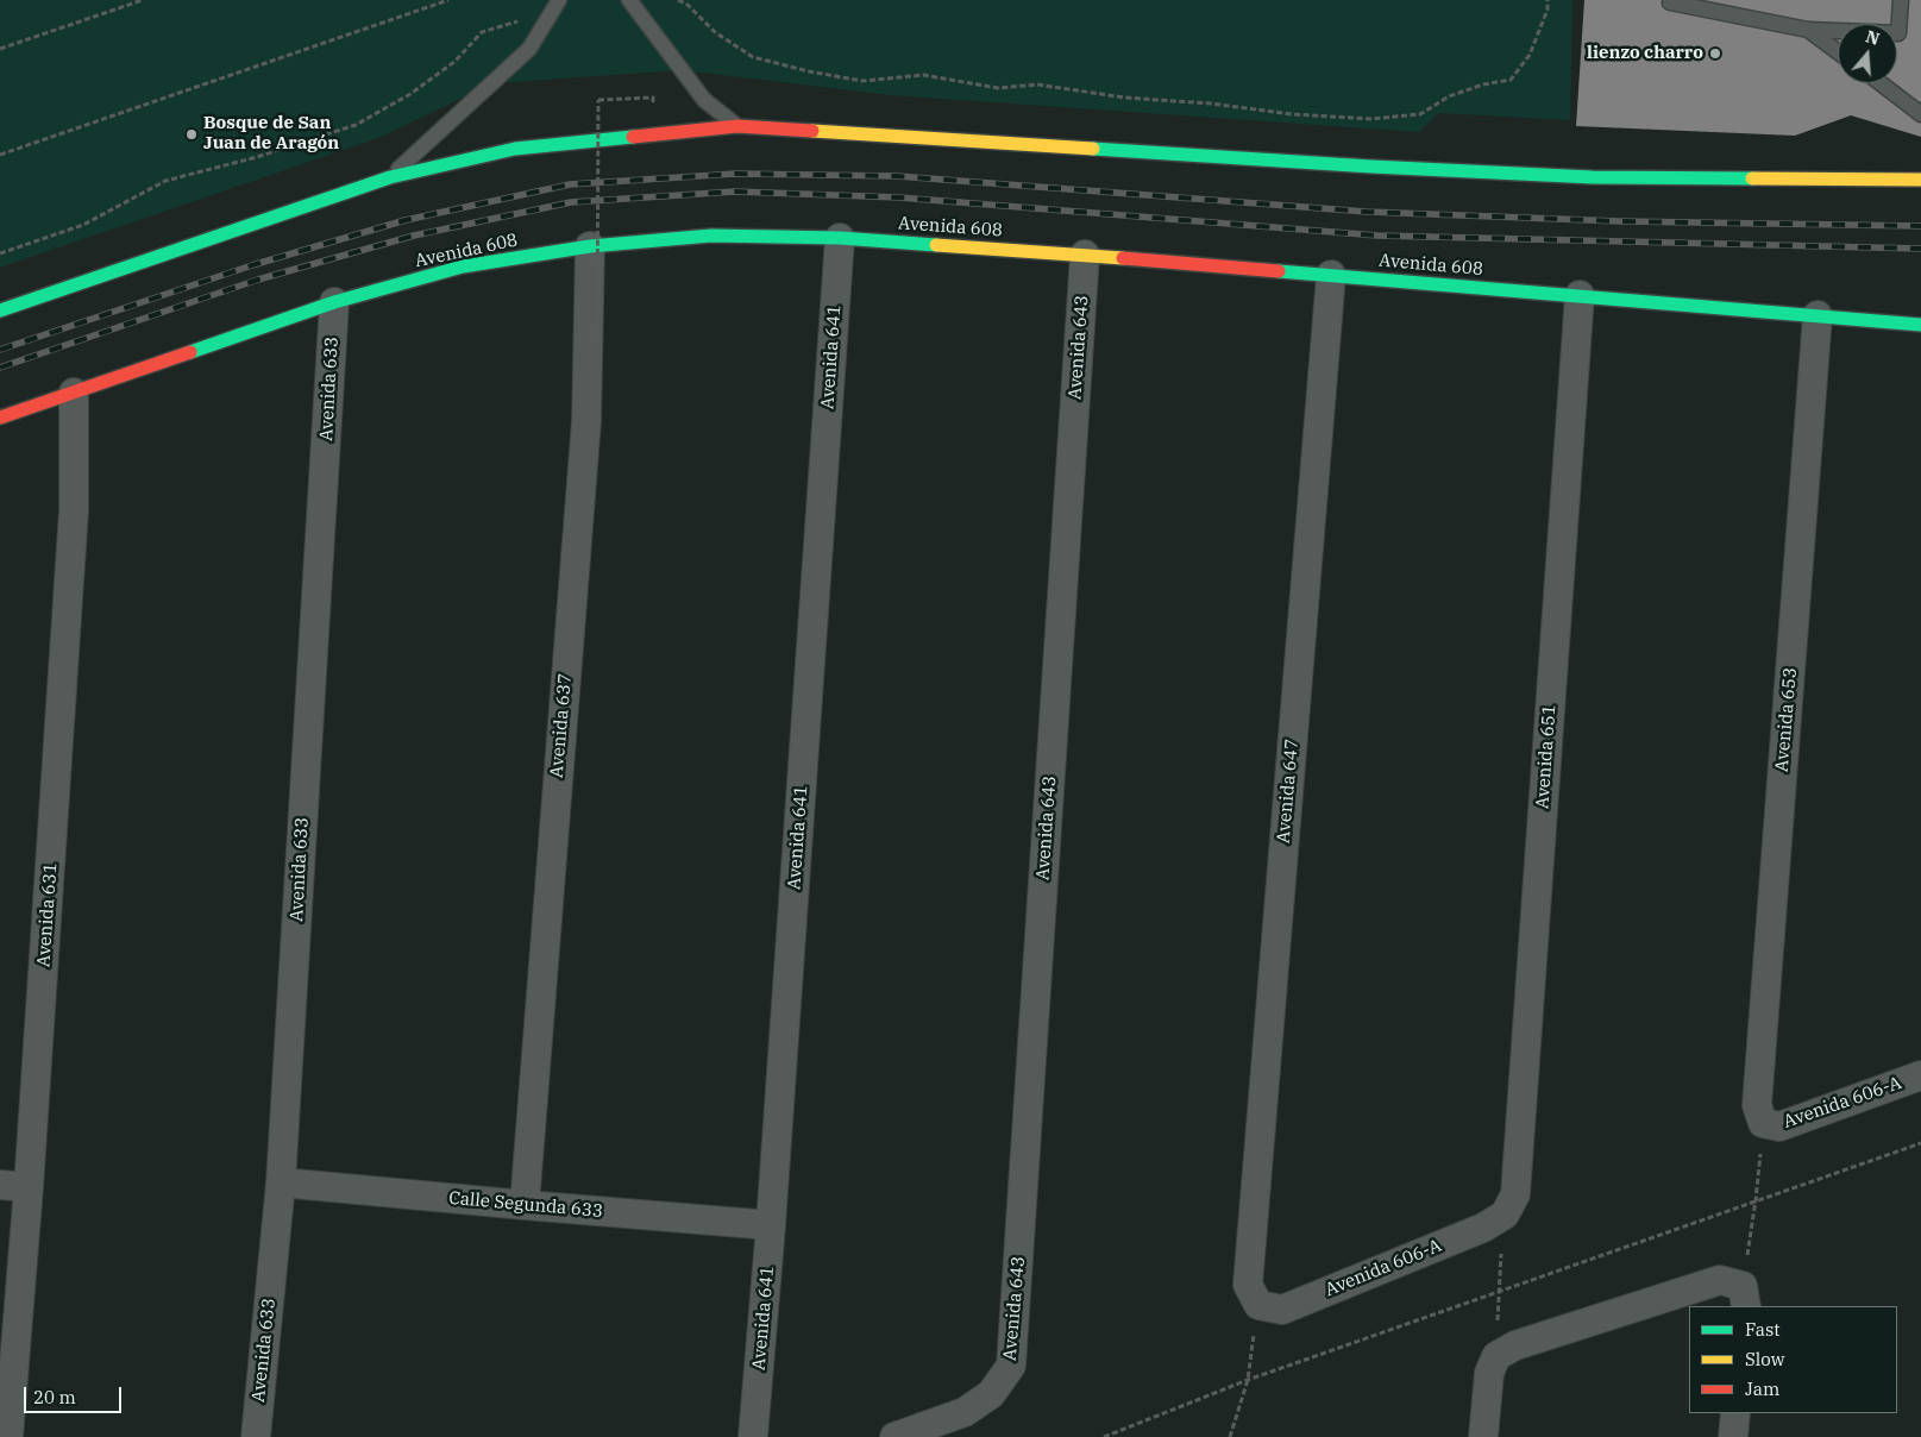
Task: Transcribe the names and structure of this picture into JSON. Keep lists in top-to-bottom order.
{
  "streets": {
    "highway": ["Avenida 608"],
    "street": [
      "Avenida 643",
      "Avenida 641",
      "Avenida 633",
      "Avenida 653",
      "Avenida 637",
      "Avenida 651",
      "Avenida 647",
      "Avenida 631",
      "Avenida 606-A",
      "Calle Segunda 633"
    ]
  },
  "crossings": [
    ["Avenida 608", "Avenida 643"],
    ["Avenida 608", "Avenida 641"],
    ["Avenida 608", "Avenida 633"],
    ["Avenida 608", "Avenida 653"],
    ["Avenida 608", "Avenida 637"],
    ["Avenida 608", "Avenida 651"],
    ["Avenida 608", "Avenida 647"],
    ["Avenida 608", "Avenida 631"],
    ["Avenida 641", "Calle Segunda 633"],
    ["Avenida 633", "Calle Segunda 633"],
    ["Avenida 653", "Avenida 606-A"],
    ["Avenida 637", "Calle Segunda 633"],
    ["Avenida 651", "Avenida 606-A"],
    ["Avenida 647", "Avenida 606-A"]
  ],
  "places": ["lienzo charro", "Bosque de San Juan de Aragón"],
  "legend": ["Fast", "Slow", "Jam"],
  "scale_bar": "20 m",
  "north": "top"
}
